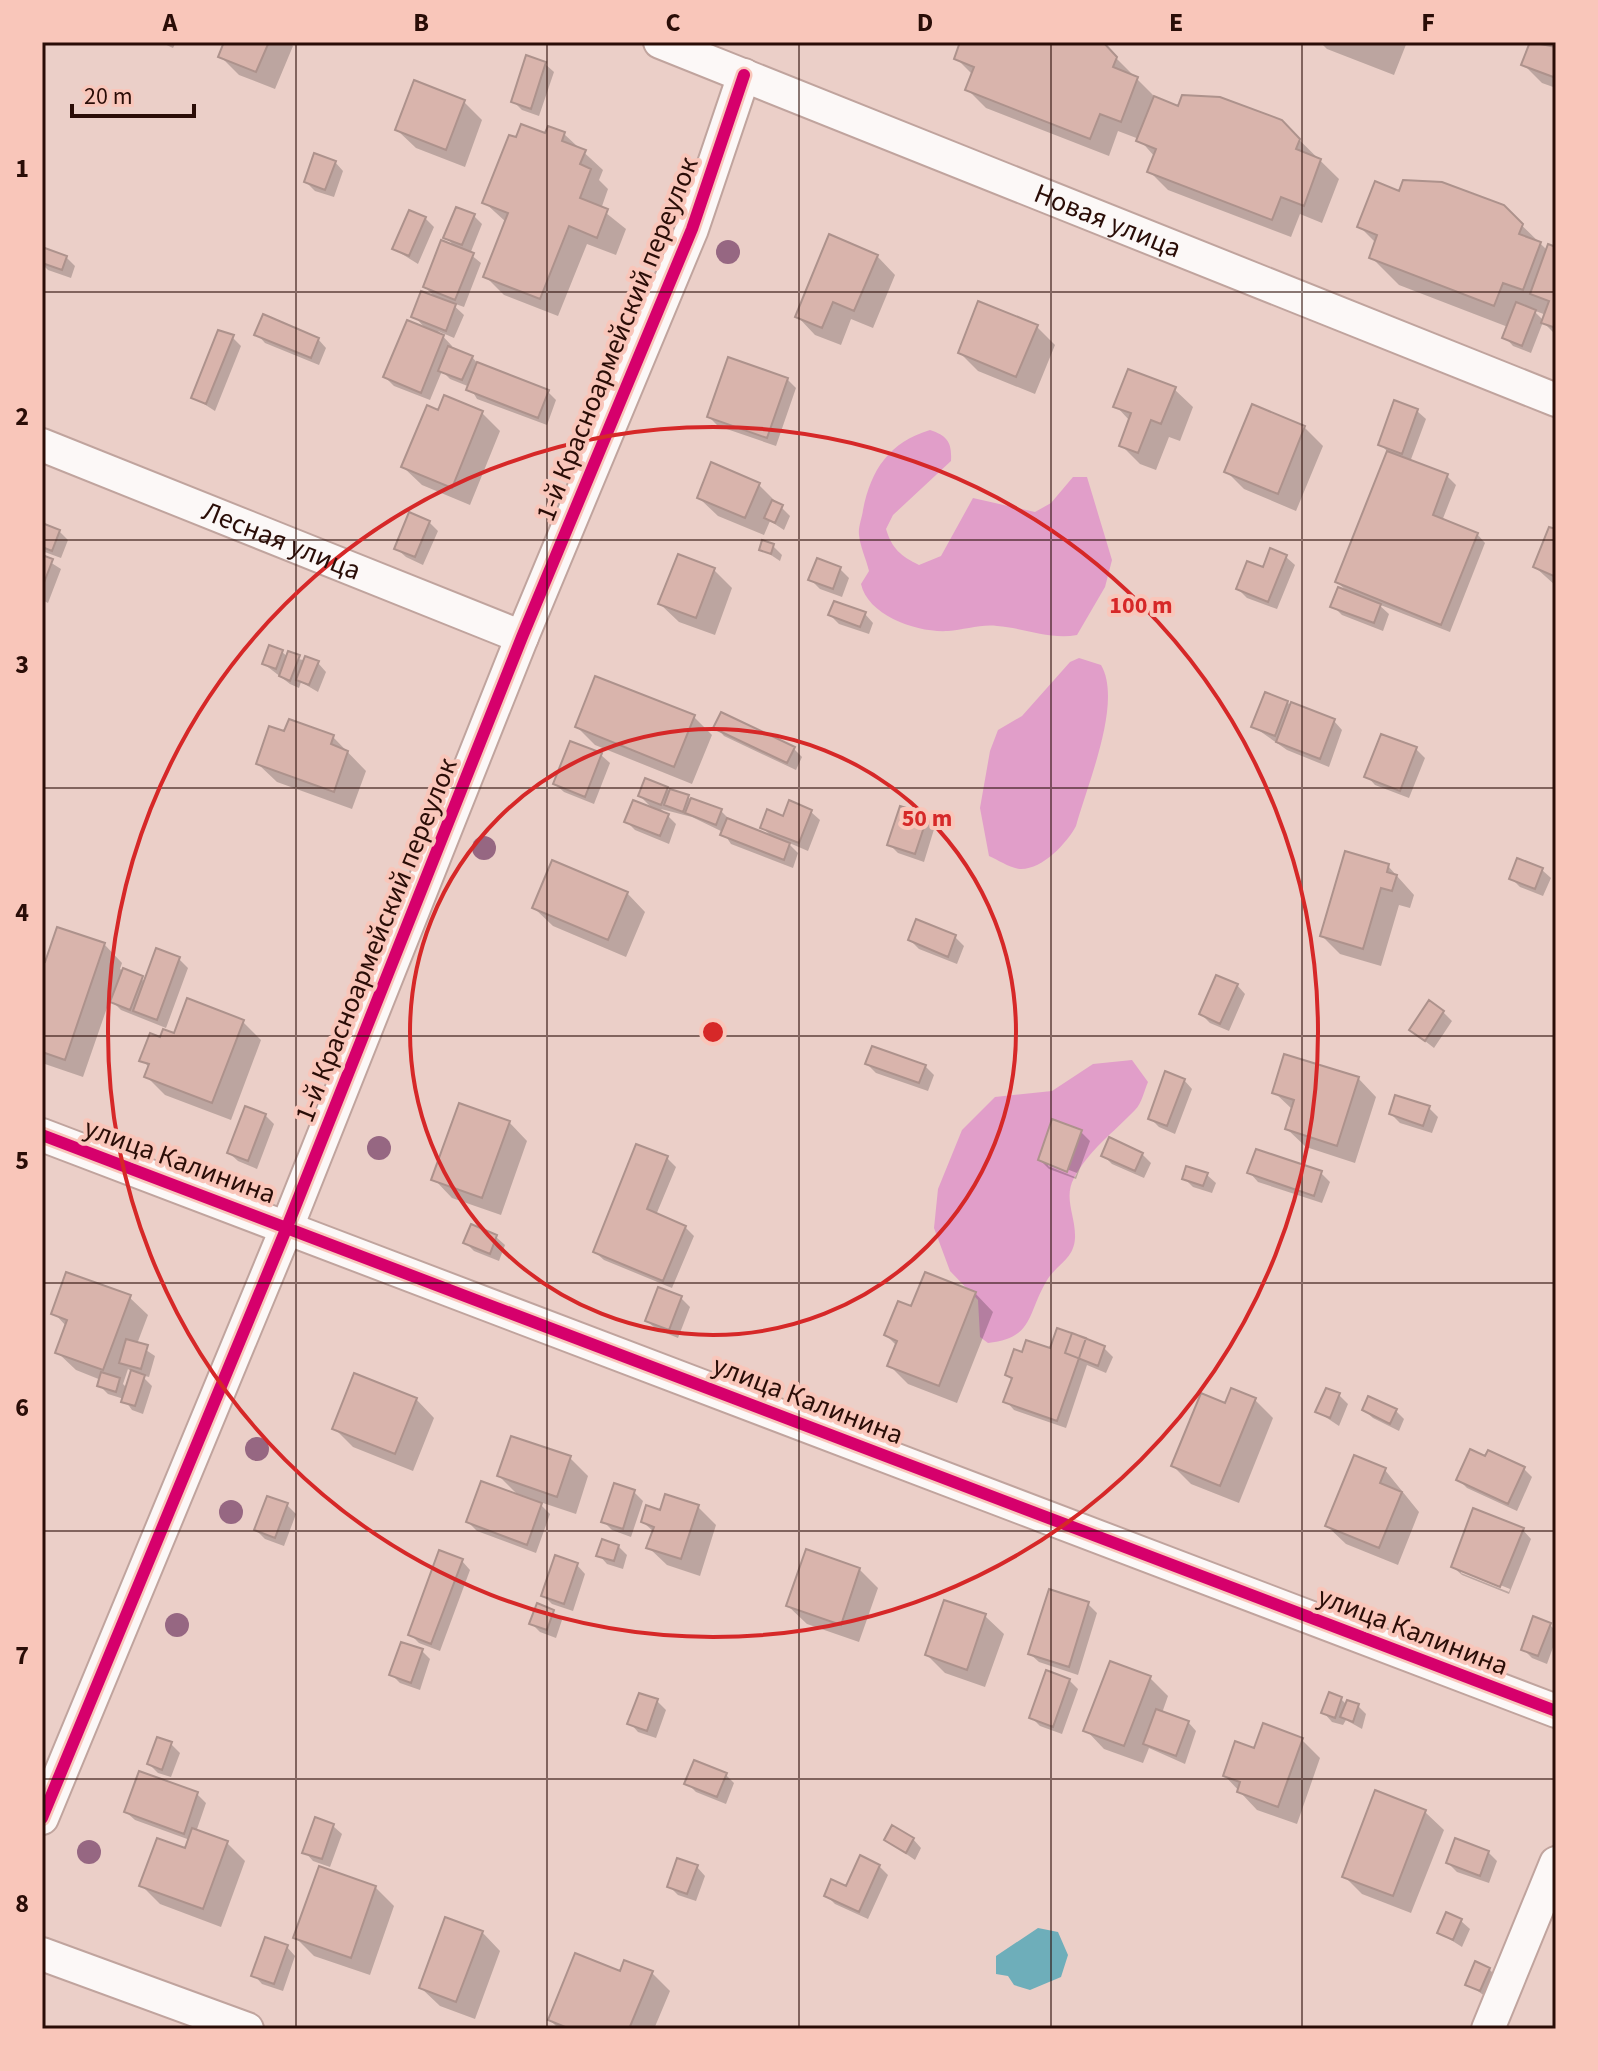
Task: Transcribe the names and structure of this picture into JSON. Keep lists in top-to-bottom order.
{
  "streets": {
    "street": [
      "Новая улица",
      "1-й Красноармейский переулок",
      "Лесная улица",
      "улица Калинина"
    ]
  },
  "crossings": [
    ["Новая улица", "1-й Красноармейский переулок"],
    ["1-й Красноармейский переулок", "Лесная улица"],
    ["1-й Красноармейский переулок", "улица Калинина"]
  ],
  "scale_bar": "20 m",
  "grid": {
    "columns": [
      "A",
      "B",
      "C",
      "D",
      "E",
      "F"
    ],
    "rows": [
      "1",
      "2",
      "3",
      "4",
      "5",
      "6",
      "7",
      "8"
    ]
  },
  "rings": ["100 m", "50 m"]
}
